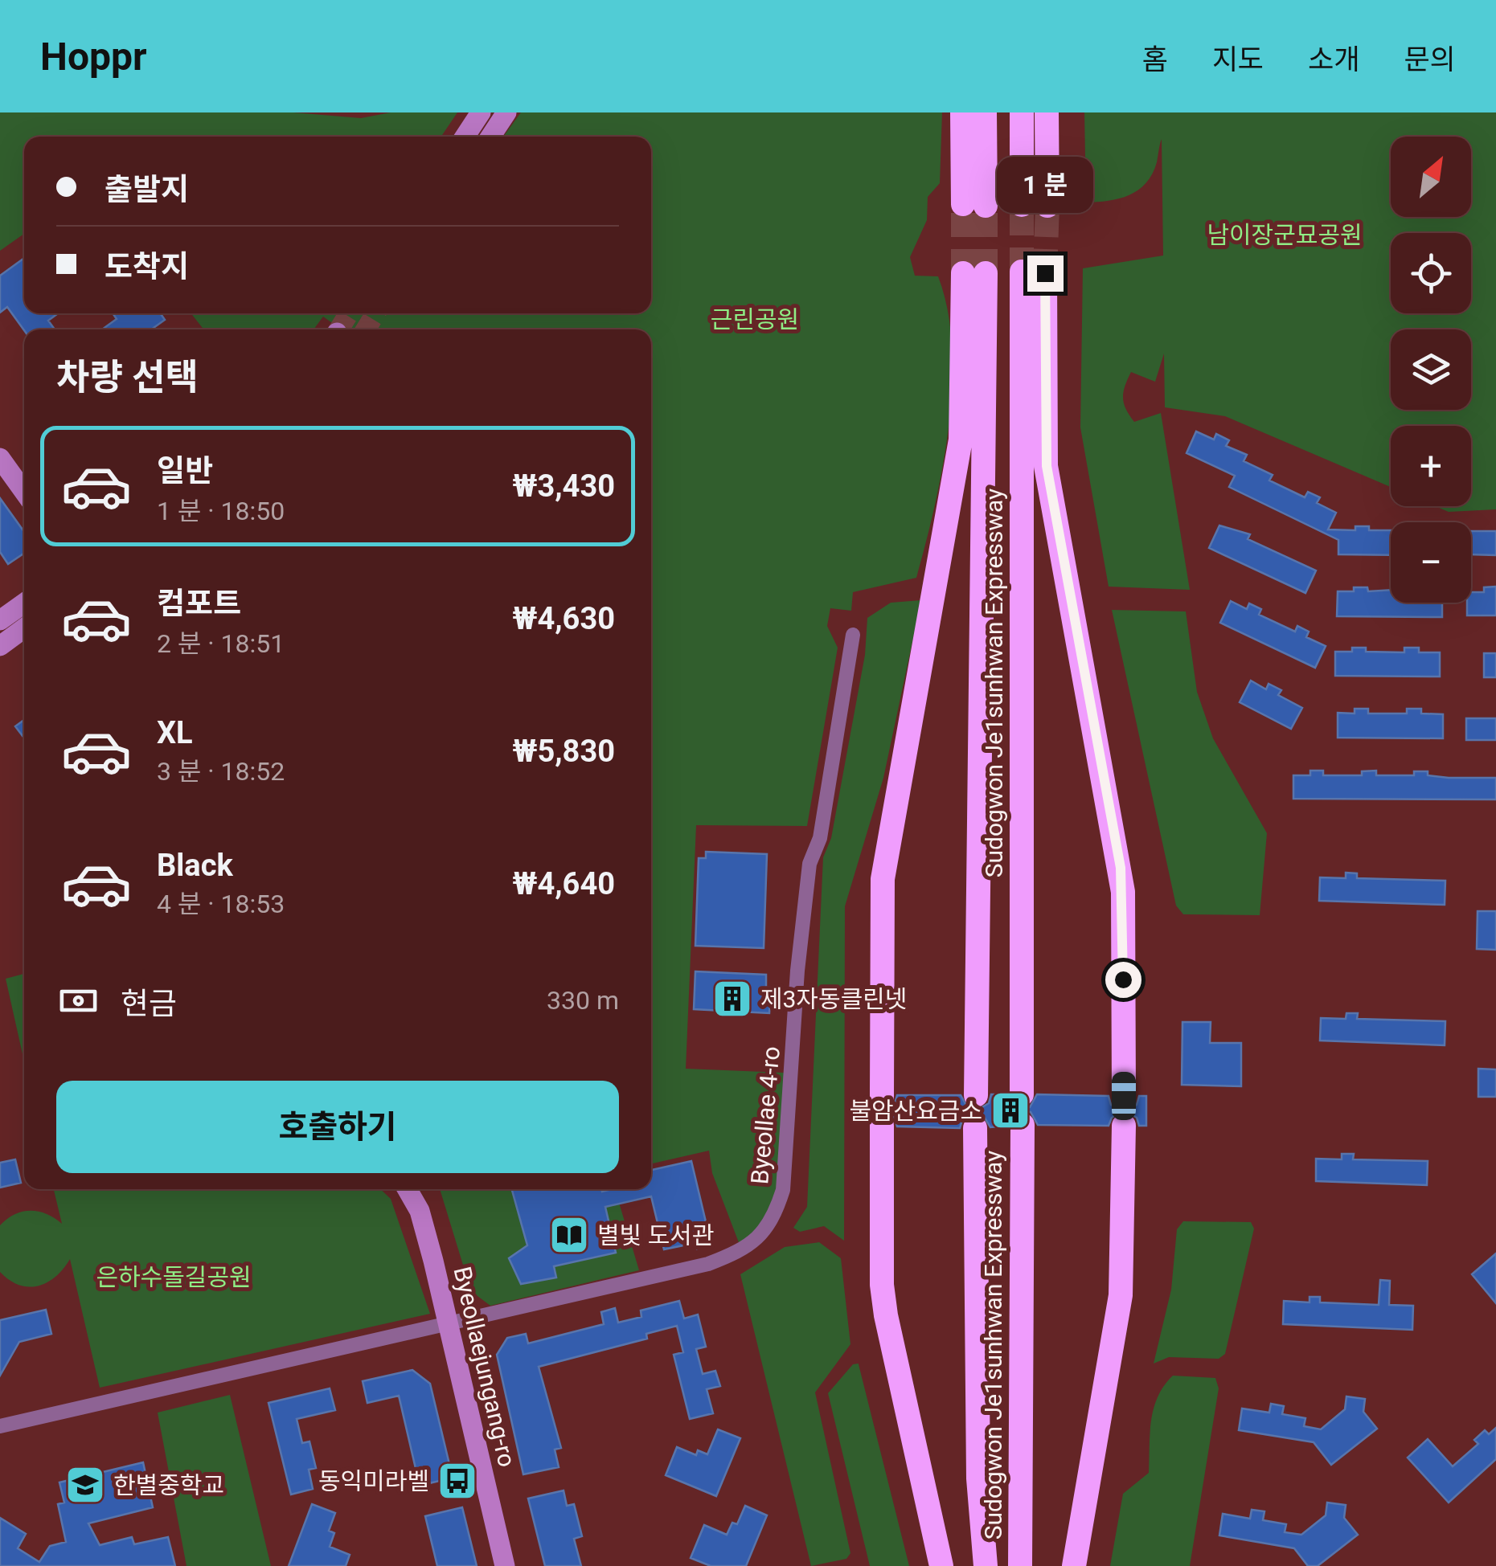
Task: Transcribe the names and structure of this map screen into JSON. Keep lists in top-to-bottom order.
{
  "streets": {
    "highway": ["Sudogwon Je1sunhwan Expressway"],
    "street": ["Byeollae 4-ro", "Byeollaejungang-ro"]
  },
  "crossings": [
    ["Byeollae 4-ro", "Byeollaejungang-ro"]
  ],
  "parks": ["남이장군묘공원", "근린공원", "은하수돌길공원"],
  "places": {
    "building": ["제3자동클린넷", "불암산요금소"],
    "library": ["별빛 도서관"],
    "bus stop": ["동익미라벨"],
    "school or university": ["한별중학교"]
  },
  "north": "top right",
  "page": {
    "header": "Hoppr",
    "nav": [
      "홈",
      "지도",
      "소개",
      "문의"
    ],
    "map_buttons": ["+", "−"],
    "banner": ["출발지", "도착지"],
    "bubble": "1 분",
    "heading": "차량 선택",
    "list": [
      {
        "name": "일반",
        "note": "1 분 · 18:50",
        "value": "₩3,430"
      },
      {
        "name": "컴포트",
        "note": "2 분 · 18:51",
        "value": "₩4,630"
      },
      {
        "name": "XL",
        "note": "3 분 · 18:52",
        "value": "₩5,830"
      },
      {
        "name": "Black",
        "note": "4 분 · 18:53",
        "value": "₩4,640"
      }
    ],
    "pay": ["현금", "330 m"],
    "buttons": "호출하기"
  }
}
